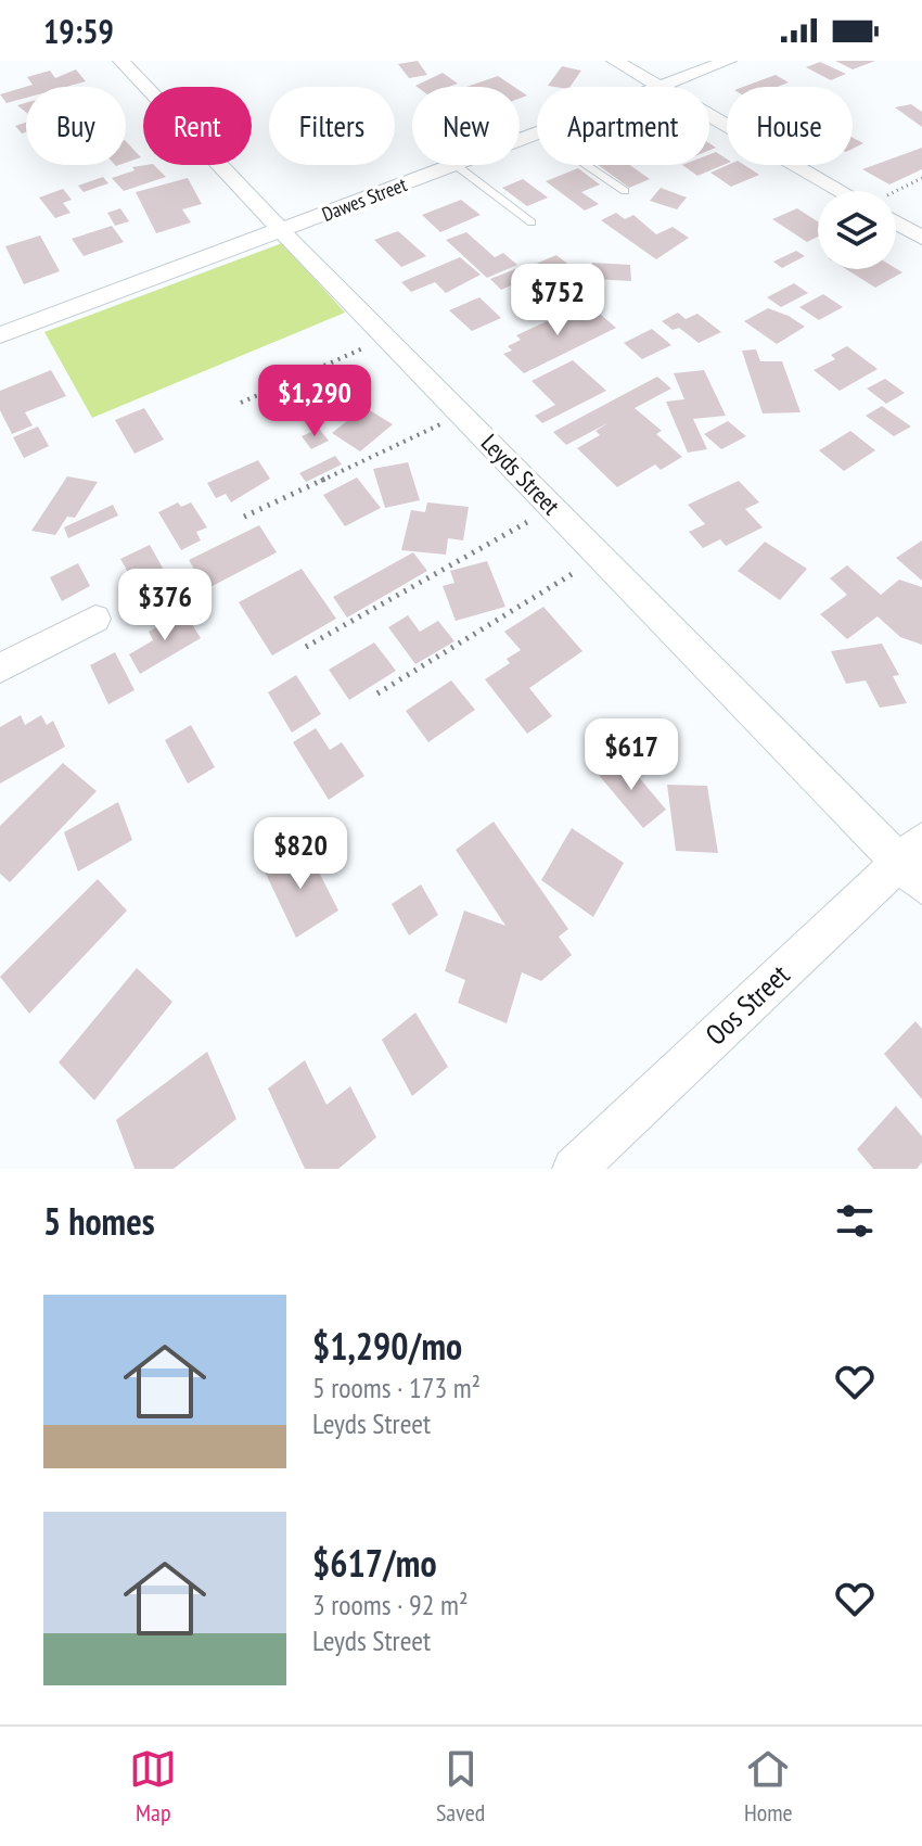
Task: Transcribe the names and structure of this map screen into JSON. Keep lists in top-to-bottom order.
{
  "streets": {
    "street": ["Dawes Street", "Leyds Street", "Oos Street"]
  },
  "crossings": [
    ["Dawes Street", "Leyds Street"],
    ["Leyds Street", "Oos Street"]
  ],
  "page": {
    "status": "19:59",
    "chip": [
      "Buy",
      "Rent",
      "Filters",
      "New",
      "Apartment",
      "House"
    ],
    "price": [
      "$752",
      "$1,290",
      "$376",
      "$617",
      "$820"
    ],
    "heading": "5 homes",
    "list": [
      {
        "name": "$1,290/mo",
        "note": "5 rooms · 173 m² · Leyds Street"
      },
      {
        "name": "$617/mo",
        "note": "3 rooms · 92 m² · Leyds Street"
      }
    ],
    "tabs": ["Map", "Saved", "Home"]
  }
}
